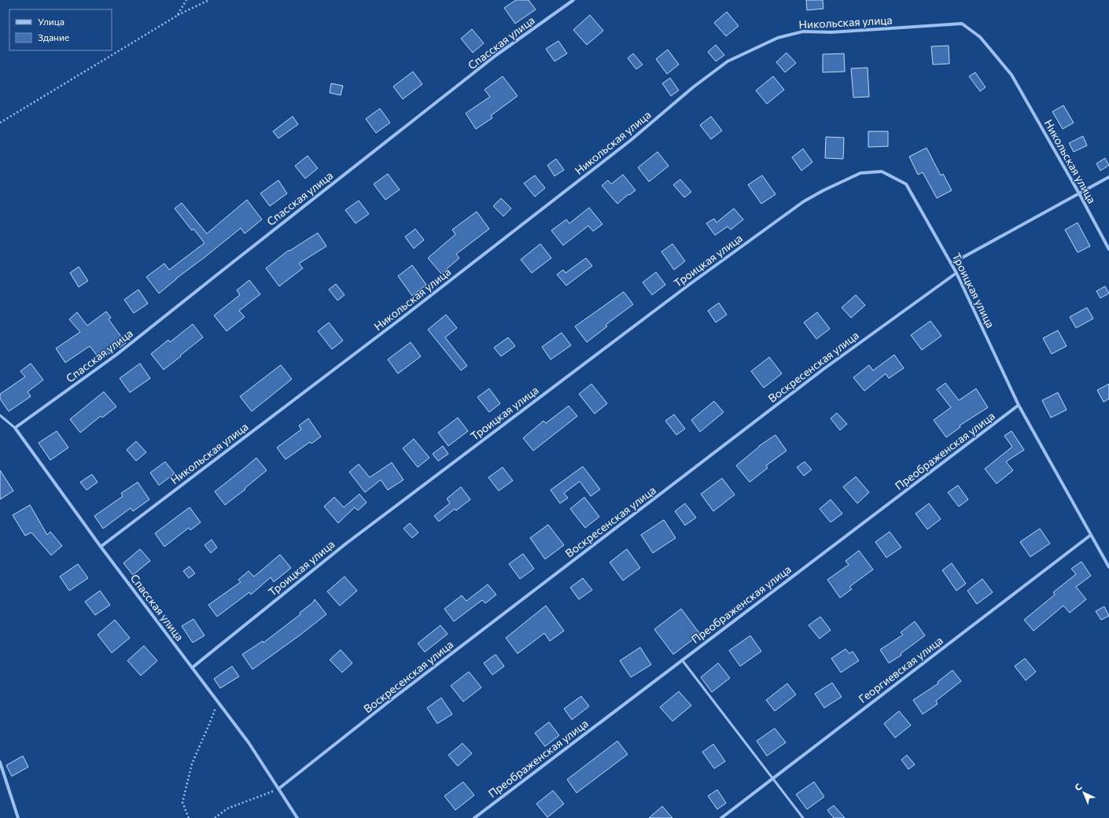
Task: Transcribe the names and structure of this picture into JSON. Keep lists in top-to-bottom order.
{
  "streets": {
    "street": [
      "Никольская улица",
      "Спасская улица",
      "Троицкая улица",
      "Воскресенская улица",
      "Преображенская улица",
      "Георгиевская улица"
    ]
  },
  "crossings": [
    ["Никольская улица", "Спасская улица"],
    ["Спасская улица", "Троицкая улица"],
    ["Спасская улица", "Воскресенская улица"],
    ["Троицкая улица", "Воскресенская улица"],
    ["Троицкая улица", "Преображенская улица"],
    ["Троицкая улица", "Георгиевская улица"]
  ],
  "legend": ["Улица", "Здание"],
  "north": "top left"
}
